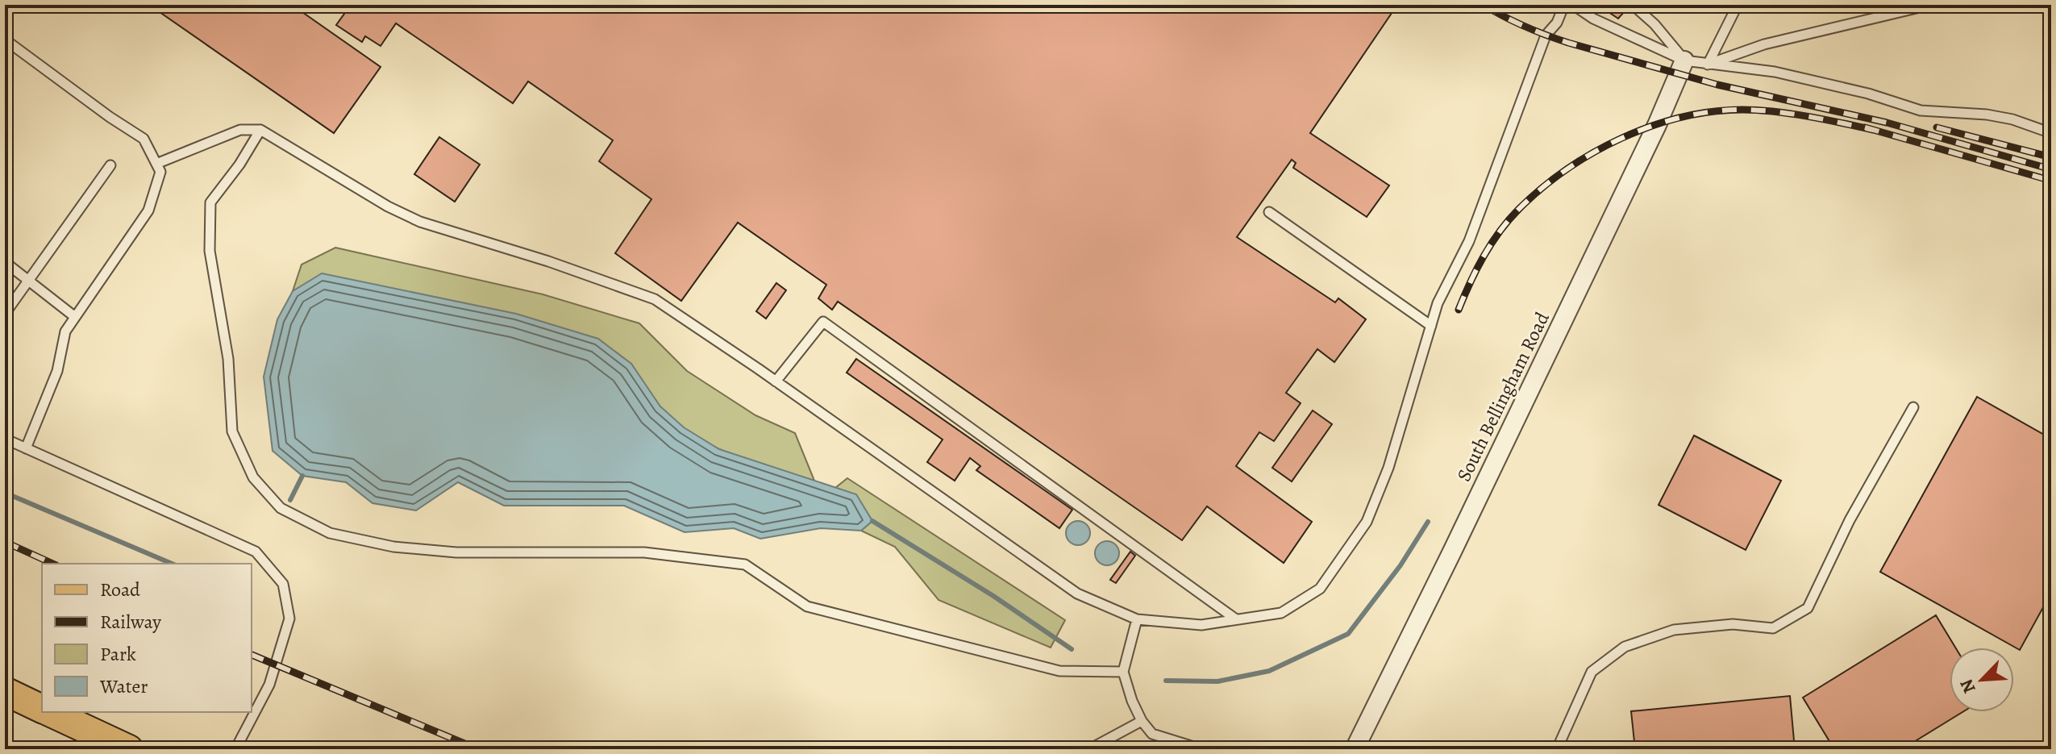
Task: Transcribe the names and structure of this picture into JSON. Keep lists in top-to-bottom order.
{
  "streets": {
    "street": ["South Bellingham Road"]
  },
  "legend": [
    "Road",
    "Railway",
    "Park",
    "Water"
  ],
  "north": "bottom left"
}
